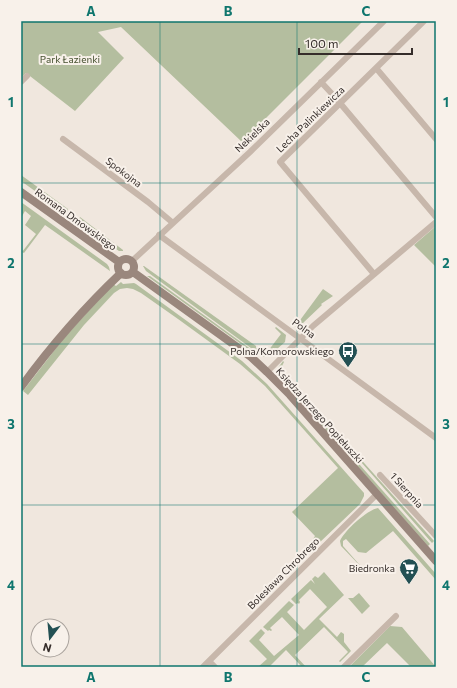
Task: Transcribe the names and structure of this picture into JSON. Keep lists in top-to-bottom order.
{
  "streets": {
    "street": [
      "Lecha Palinkiewicza",
      "Nekielska",
      "Spokojna",
      "Romana Dmowskiego",
      "Polna",
      "Księdza Jerzego Popiełuszki",
      "1 Sierpnia",
      "Bolesława Chrobrego"
    ]
  },
  "crossings": [
    ["Nekielska", "Spokojna"],
    ["Nekielska", "Romana Dmowskiego"],
    ["Nekielska", "Polna"],
    ["Nekielska", "Księdza Jerzego Popiełuszki"],
    ["Romana Dmowskiego", "Księdza Jerzego Popiełuszki"],
    ["Księdza Jerzego Popiełuszki", "Bolesława Chrobrego"]
  ],
  "parks": ["Park Łazienki"],
  "places": {
    "bus stop": ["Polna/Komorowskiego"],
    "supermarket": ["Biedronka"]
  },
  "scale_bar": "100 m",
  "north": "bottom",
  "grid": {
    "columns": ["A", "B", "C"],
    "rows": [
      "1",
      "2",
      "3",
      "4"
    ]
  }
}
